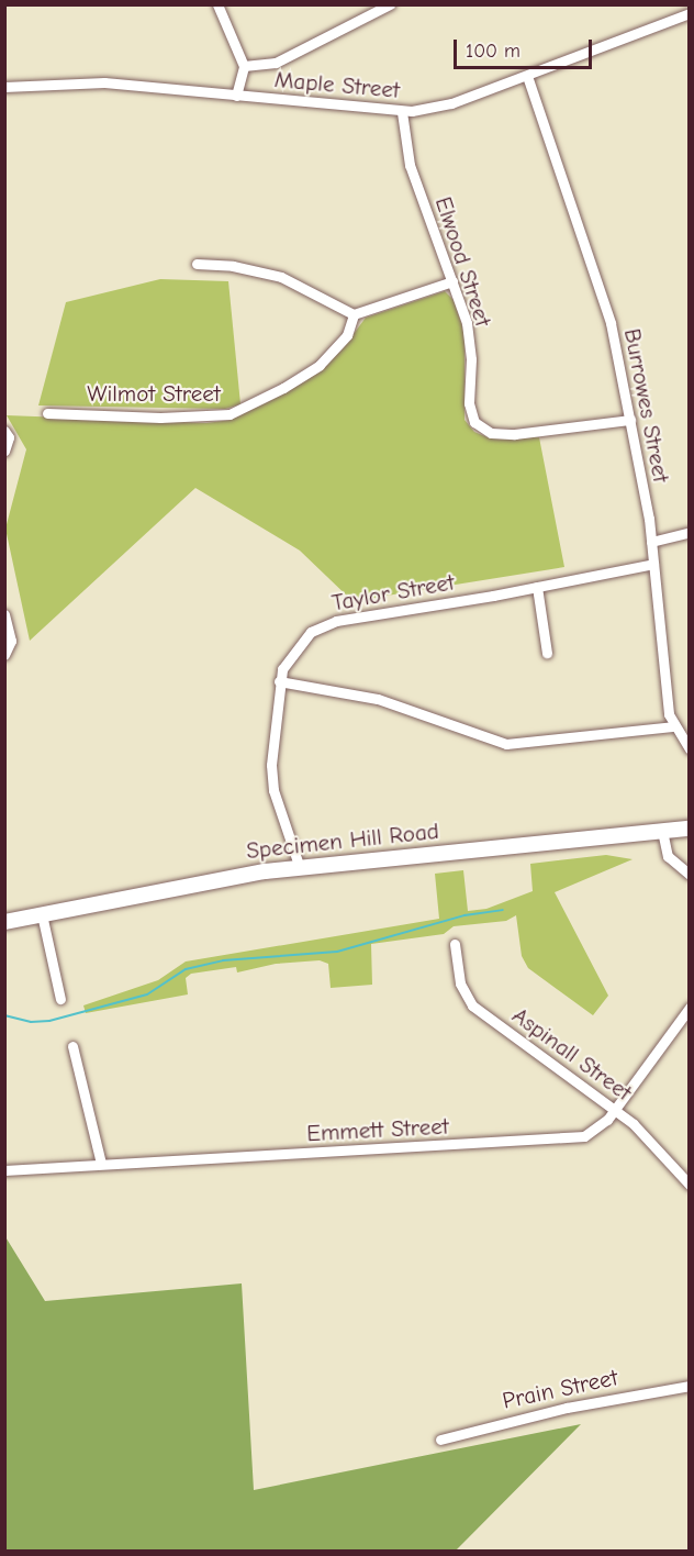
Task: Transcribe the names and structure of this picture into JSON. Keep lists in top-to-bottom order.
{
  "streets": {
    "main road": ["Specimen Hill Road"],
    "street": [
      "Maple Street",
      "Elwood Street",
      "Wilmot Street",
      "Burrowes Street",
      "Taylor Street",
      "Aspinall Street",
      "Emmett Street",
      "Prain Street"
    ]
  },
  "crossings": [
    ["Maple Street", "Elwood Street"],
    ["Maple Street", "Burrowes Street"],
    ["Elwood Street", "Burrowes Street"],
    ["Burrowes Street", "Taylor Street"],
    ["Taylor Street", "Specimen Hill Road"],
    ["Aspinall Street", "Emmett Street"]
  ],
  "scale_bar": "100 m"
}
